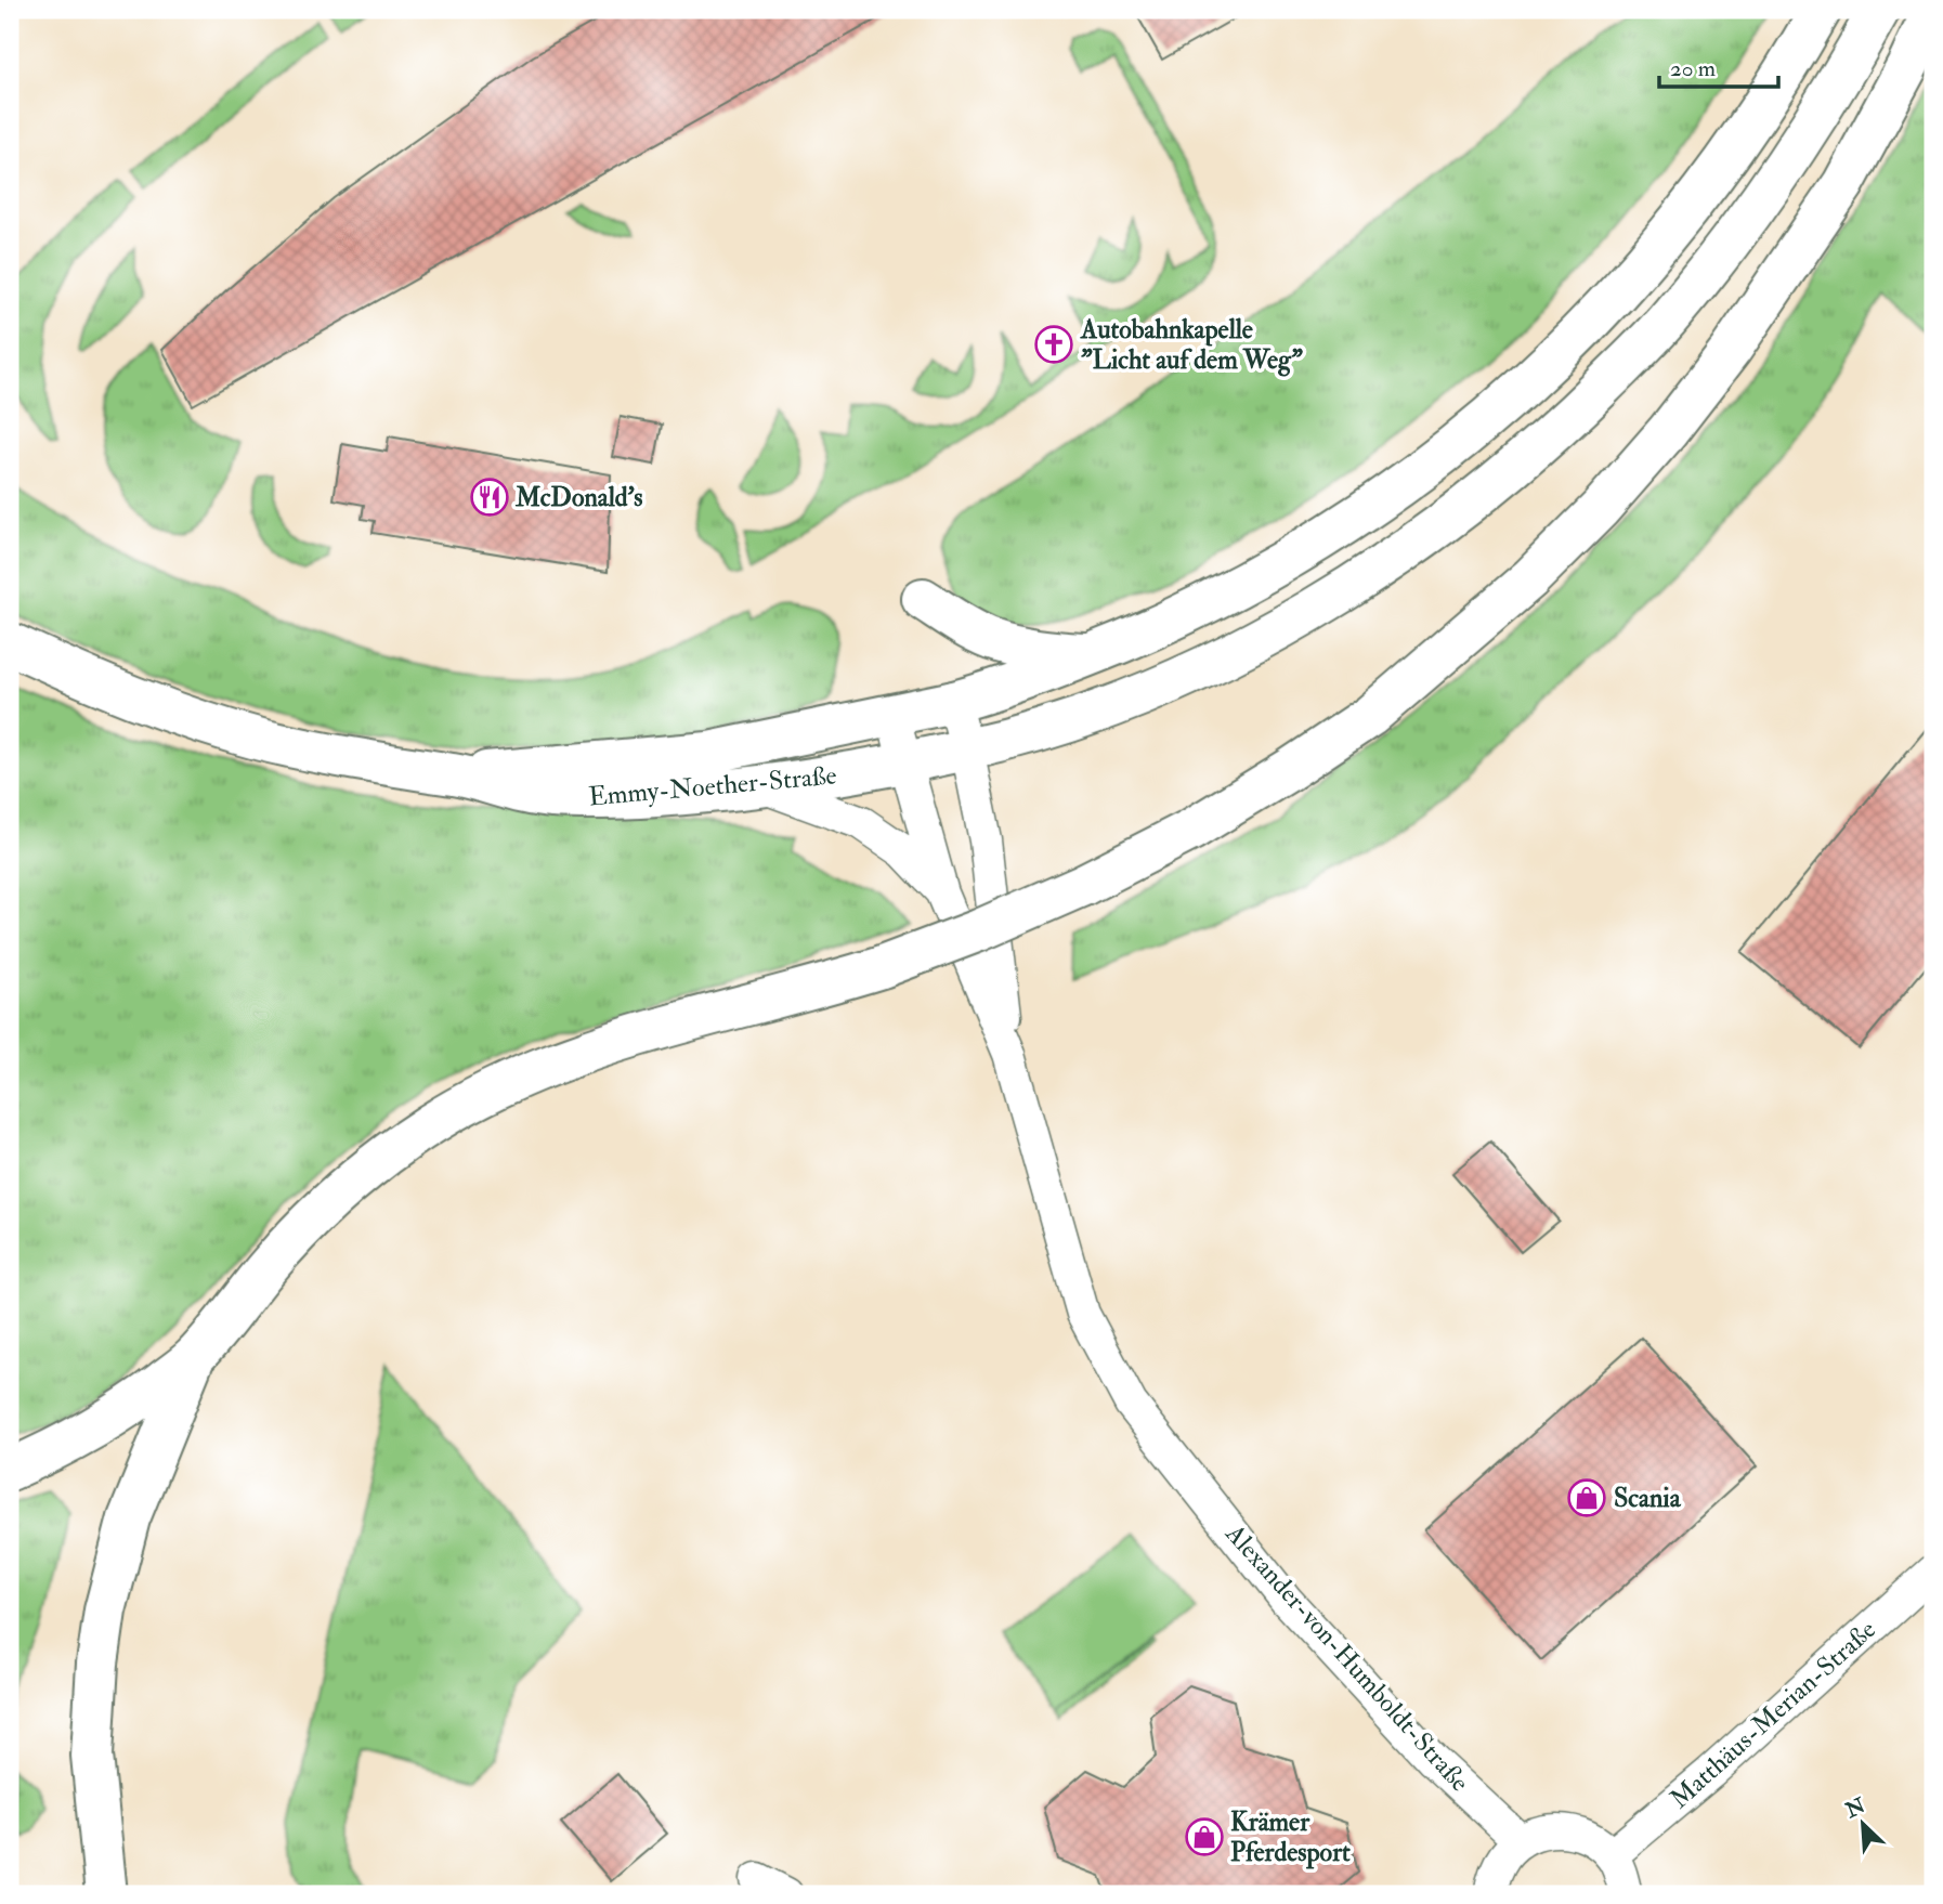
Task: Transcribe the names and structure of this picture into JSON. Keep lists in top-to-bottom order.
{
  "streets": {
    "main road": ["Emmy-Noether-Straße"],
    "street": ["Alexander-von-Humboldt-Straße", "Matthäus-Merian-Straße"]
  },
  "crossings": [
    ["Emmy-Noether-Straße", "Alexander-von-Humboldt-Straße"]
  ],
  "places": {
    "church": ["Autobahnkapelle \"Licht auf dem Weg\""],
    "restaurant": ["McDonald's"],
    "shop": ["Scania", "Krämer Pferdesport"]
  },
  "scale_bar": "20 m",
  "north": "top left"
}
